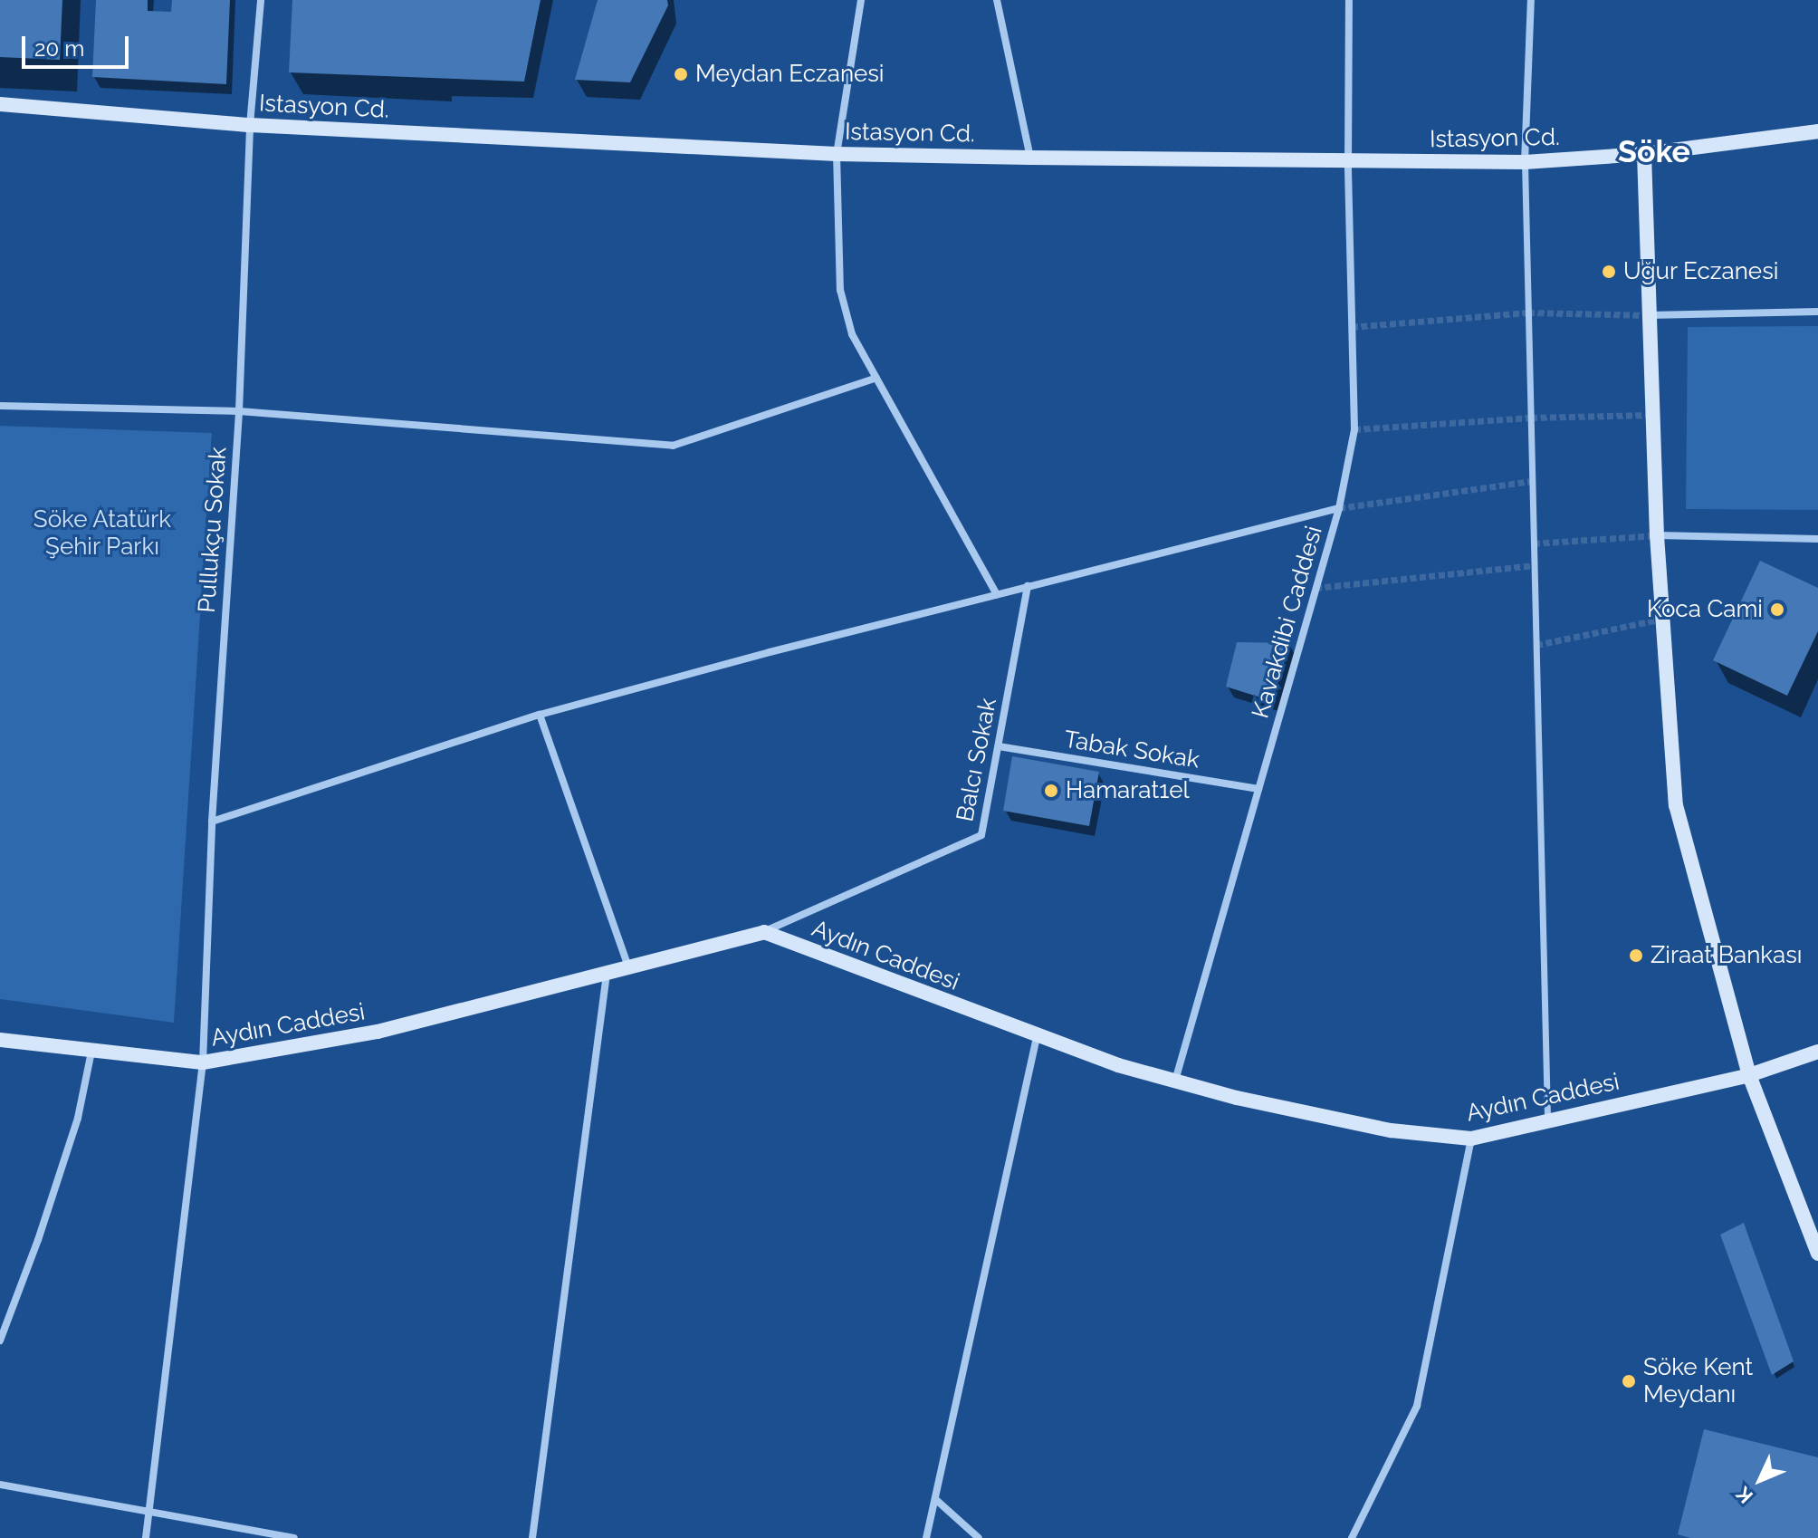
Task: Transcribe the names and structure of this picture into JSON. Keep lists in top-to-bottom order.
{
  "streets": {
    "main road": ["Istasyon Cd.", "Aydın Caddesi"],
    "street": [
      "Pullukçu Sokak",
      "Kavakdibi Caddesi",
      "Tabak Sokak",
      "Balcı Sokak"
    ]
  },
  "crossings": [
    ["Istasyon Cd.", "Pullukçu Sokak"],
    ["Istasyon Cd.", "Kavakdibi Caddesi"],
    ["Pullukçu Sokak", "Aydın Caddesi"],
    ["Kavakdibi Caddesi", "Tabak Sokak"],
    ["Kavakdibi Caddesi", "Aydın Caddesi"],
    ["Tabak Sokak", "Balcı Sokak"],
    ["Balcı Sokak", "Aydın Caddesi"]
  ],
  "districts": ["Söke"],
  "parks": ["Söke Atatürk Şehir Parkı"],
  "places": [
    "Meydan Eczanesi",
    "Uğur Eczanesi",
    "Koca Cami",
    "Hamarat1el",
    "Ziraat Bankası",
    "Söke Kent Meydanı"
  ],
  "scale_bar": "20 m",
  "north": "bottom left"
}
